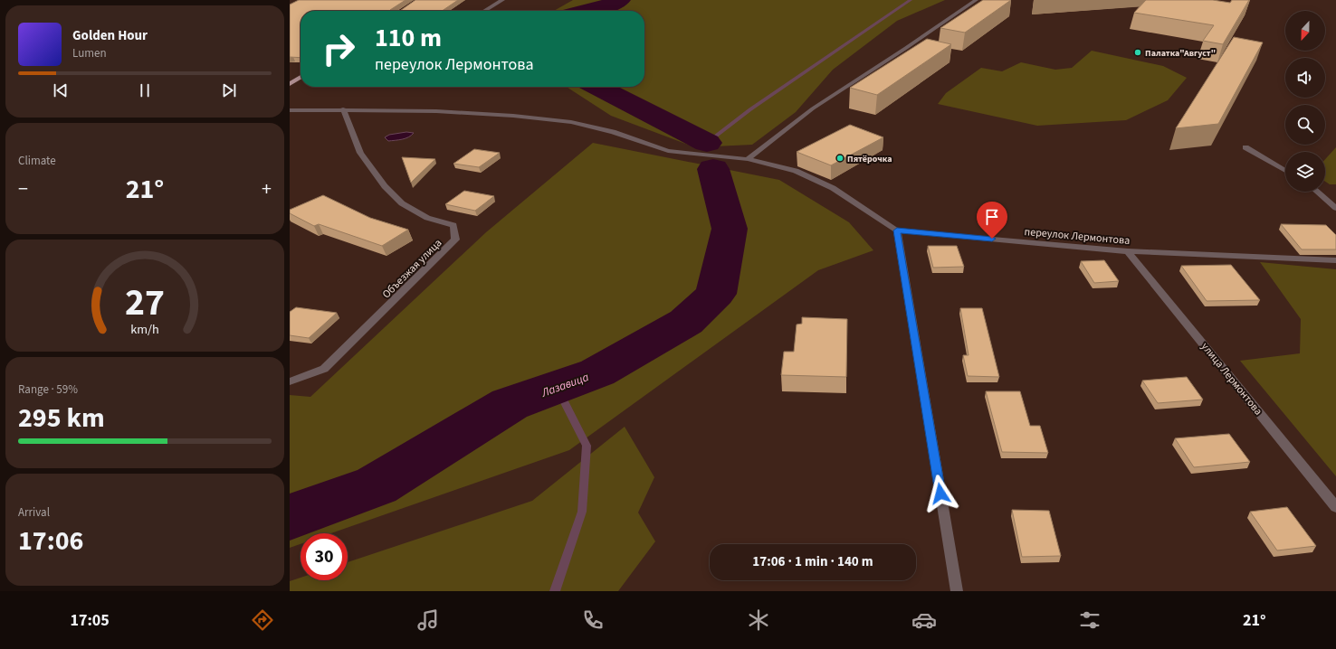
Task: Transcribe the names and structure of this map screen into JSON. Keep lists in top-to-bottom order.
{
  "streets": {
    "street": ["переулок Лермонтова", "Объезжая улица", "улица Лермонтова"]
  },
  "crossings": [
    ["переулок Лермонтова", "улица Лермонтова"]
  ],
  "water": ["Лазавица"],
  "places": ["Палатка\"Август\"", "Пятёрочка"],
  "north": "bottom",
  "page": {
    "turn": ["110 m", "переулок Лермонтова"],
    "song": ["Golden Hour", "Lumen"],
    "tile": [
      "Climate",
      ["Range · 59%", "295 km"],
      ["Arrival", "17:06"]
    ],
    "heat": ["−", "21°", "+"],
    "limit": "30",
    "trip": "17:06 · 1 min · 140 m",
    "tabs": ["17:05", "21°"],
    "gauge": ["27", "km/h"]
  }
}
